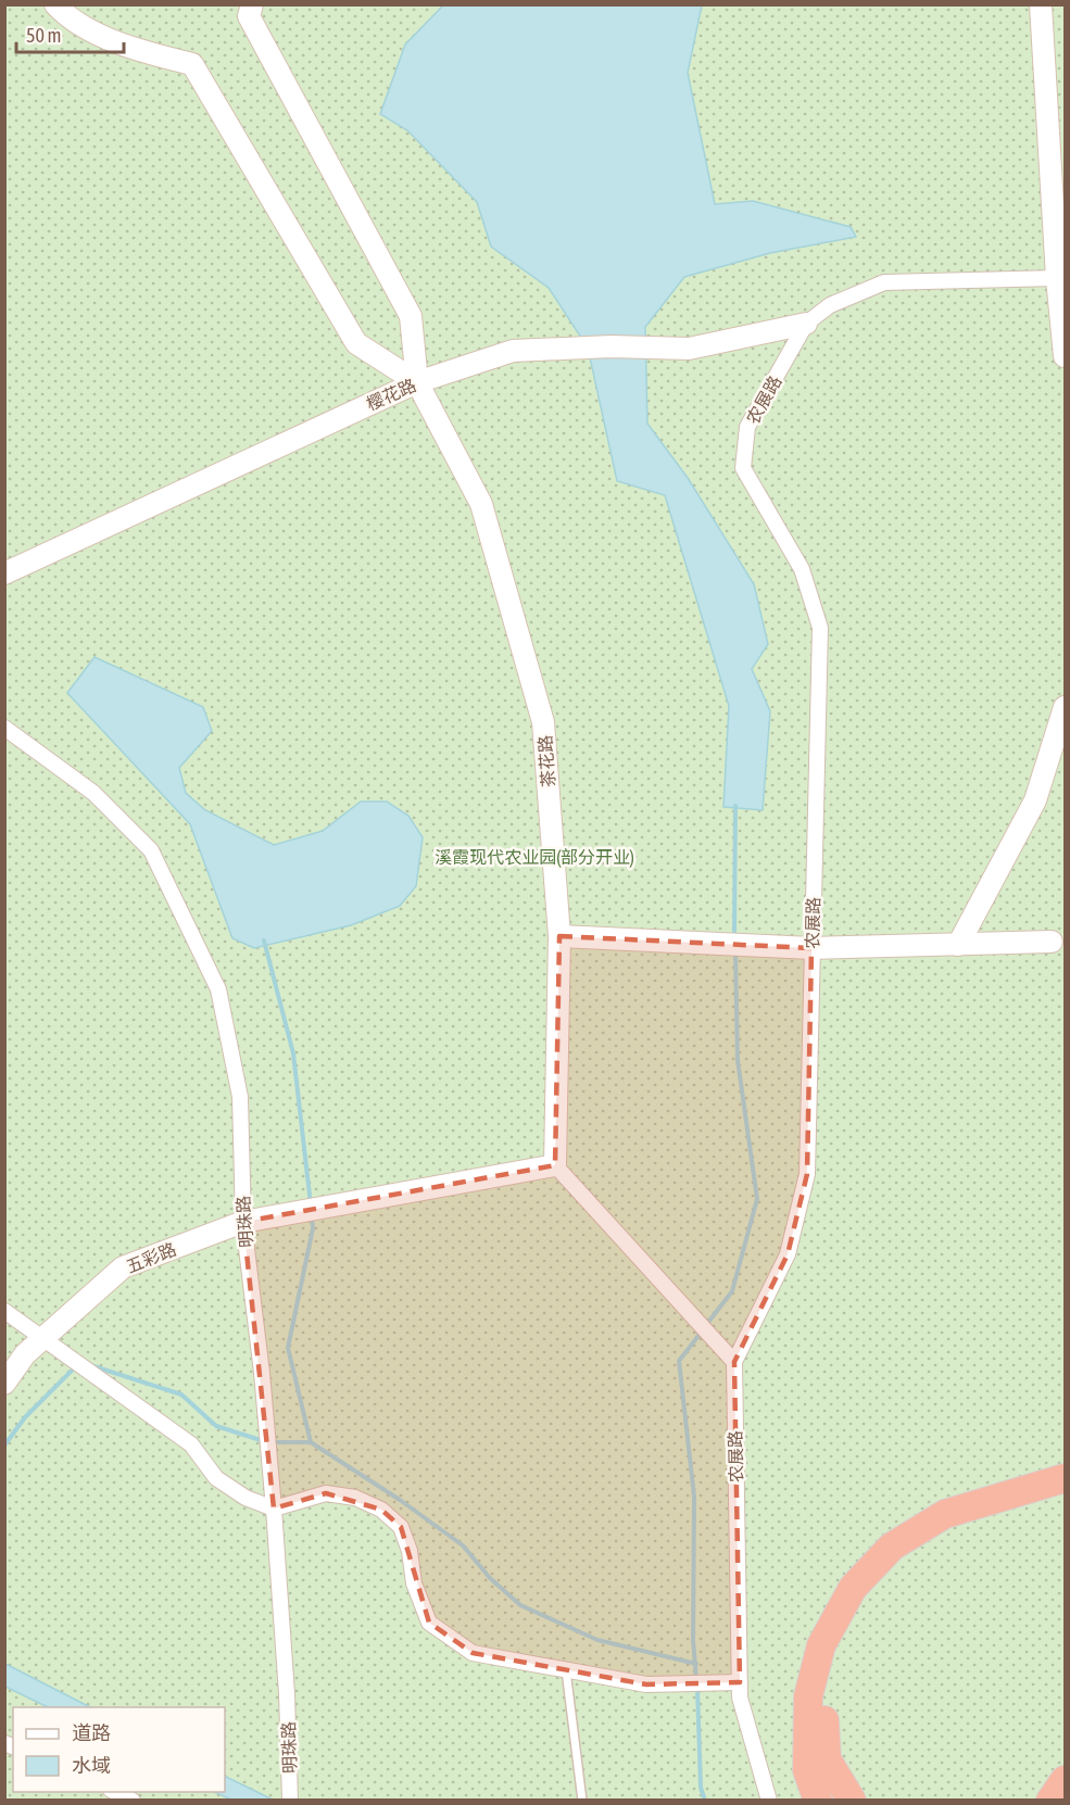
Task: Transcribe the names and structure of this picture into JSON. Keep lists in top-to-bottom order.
{
  "streets": {
    "street": [
      "樱花路",
      "农展路",
      "茶花路",
      "明珠路",
      "五彩路"
    ]
  },
  "crossings": [
    ["樱花路", "农展路"],
    ["樱花路", "茶花路"],
    ["茶花路", "五彩路"],
    ["明珠路", "五彩路"]
  ],
  "parks": ["溪霞现代农业园(部分开业)"],
  "legend": ["道路", "水域"],
  "scale_bar": "50 m"
}
